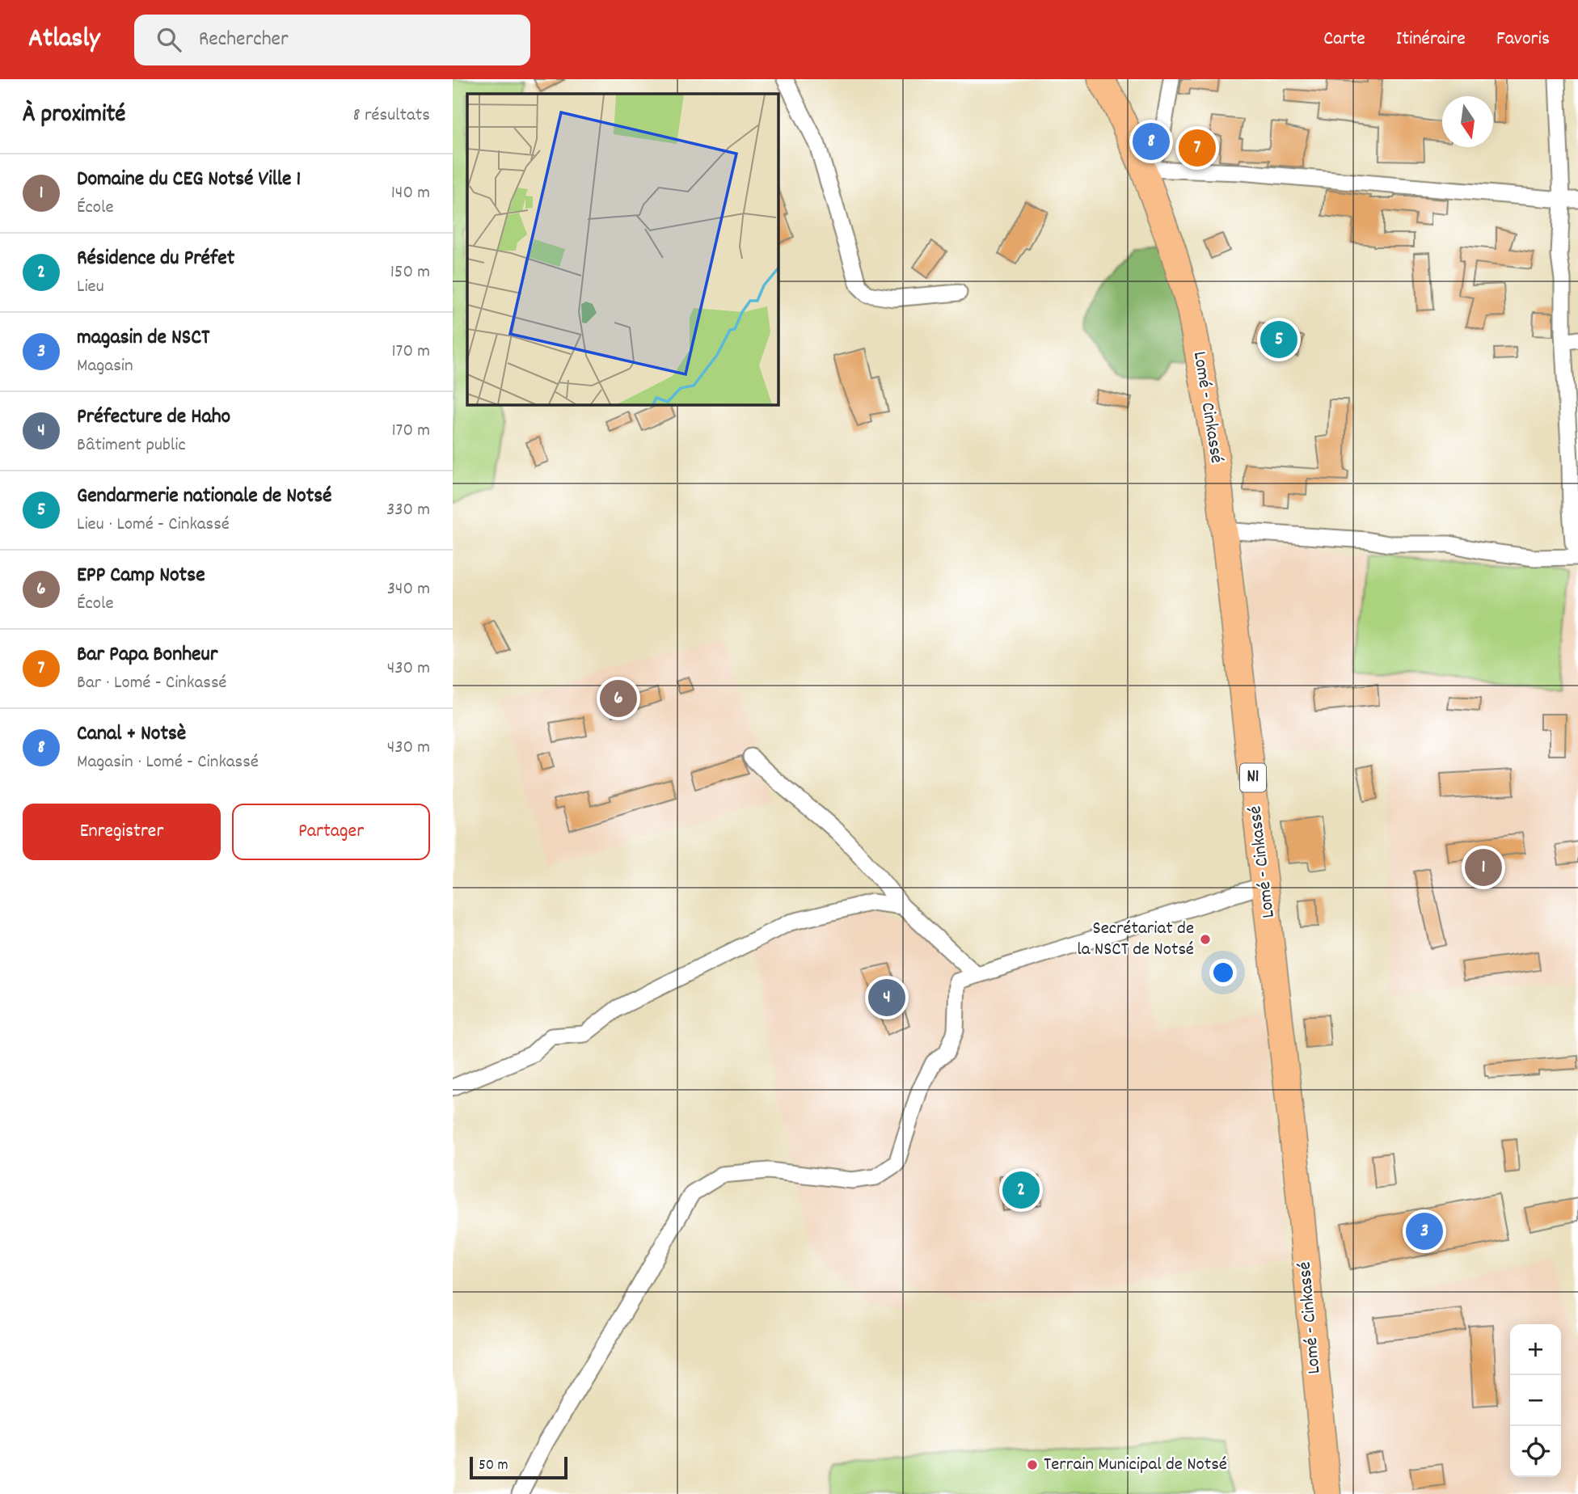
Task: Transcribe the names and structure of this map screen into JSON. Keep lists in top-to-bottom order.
{
  "streets": {
    "highway": ["Lomé - Cinkassé", "N1"]
  },
  "places": ["Secrétariat de la NSCT de Notsé", "Terrain Municipal de Notsé"],
  "scale_bar": "50 m",
  "north": "bottom",
  "page": {
    "header": "Atlasly",
    "search": "Rechercher",
    "nav": ["Carte", "Itinéraire", "Favoris"],
    "heading": ["À proximité", "8 résultats"],
    "pins": [
      "8",
      "7",
      "5",
      "6",
      "1",
      "4",
      "2",
      "3"
    ],
    "list": [
      {
        "mark": "1",
        "name": "Domaine du CEG Notsé Ville 1",
        "note": "École",
        "value": "140 m"
      },
      {
        "mark": "2",
        "name": "Résidence du Préfet",
        "note": "Lieu",
        "value": "150 m"
      },
      {
        "mark": "3",
        "name": "magasin de NSCT",
        "note": "Magasin",
        "value": "170 m"
      },
      {
        "mark": "4",
        "name": "Préfecture de Haho",
        "note": "Bâtiment public",
        "value": "170 m"
      },
      {
        "mark": "5",
        "name": "Gendarmerie nationale de Notsé",
        "note": "Lieu · Lomé - Cinkassé",
        "value": "330 m"
      },
      {
        "mark": "6",
        "name": "EPP Camp Notse",
        "note": "École",
        "value": "340 m"
      },
      {
        "mark": "7",
        "name": "Bar Papa Bonheur",
        "note": "Bar · Lomé - Cinkassé",
        "value": "430 m"
      },
      {
        "mark": "8",
        "name": "Canal + Notsè",
        "note": "Magasin · Lomé - Cinkassé",
        "value": "430 m"
      }
    ],
    "buttons": ["Enregistrer", "Partager"],
    "map_buttons": ["+", "−"],
    "scale": "50 m"
  }
}
